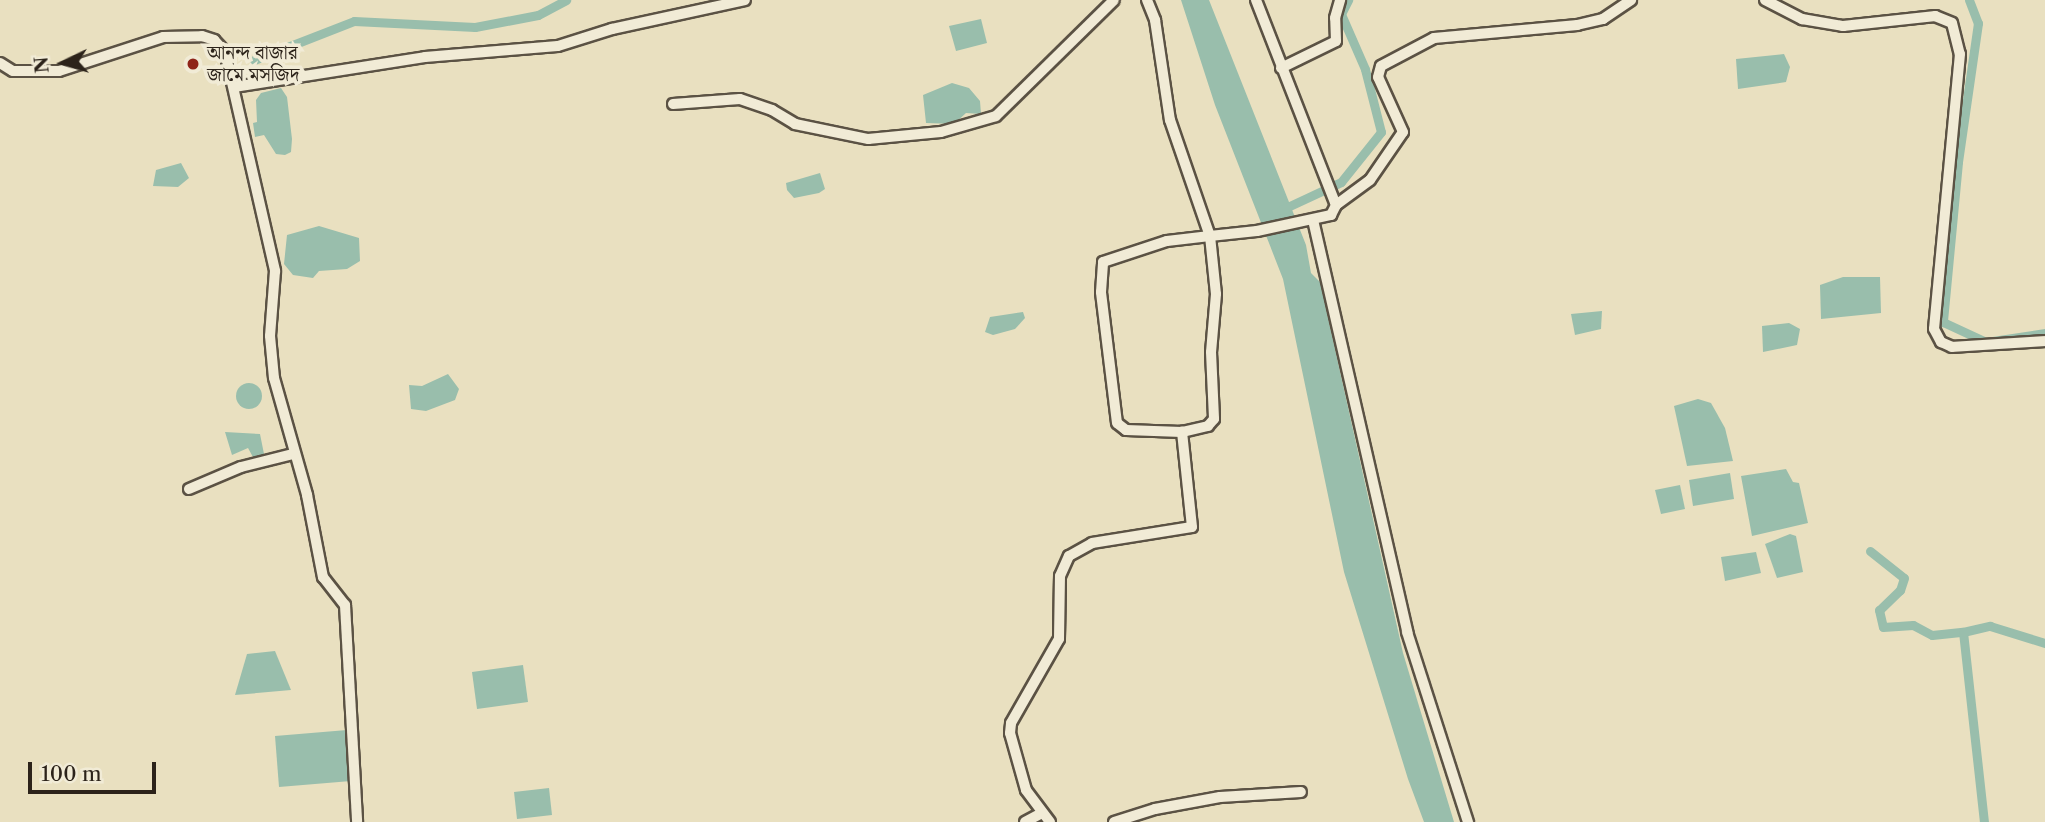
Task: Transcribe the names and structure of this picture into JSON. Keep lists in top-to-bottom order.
{
  "places": ["আনন্দ বাজার জামে মসজিদ"],
  "scale_bar": "100 m",
  "north": "left"
}
